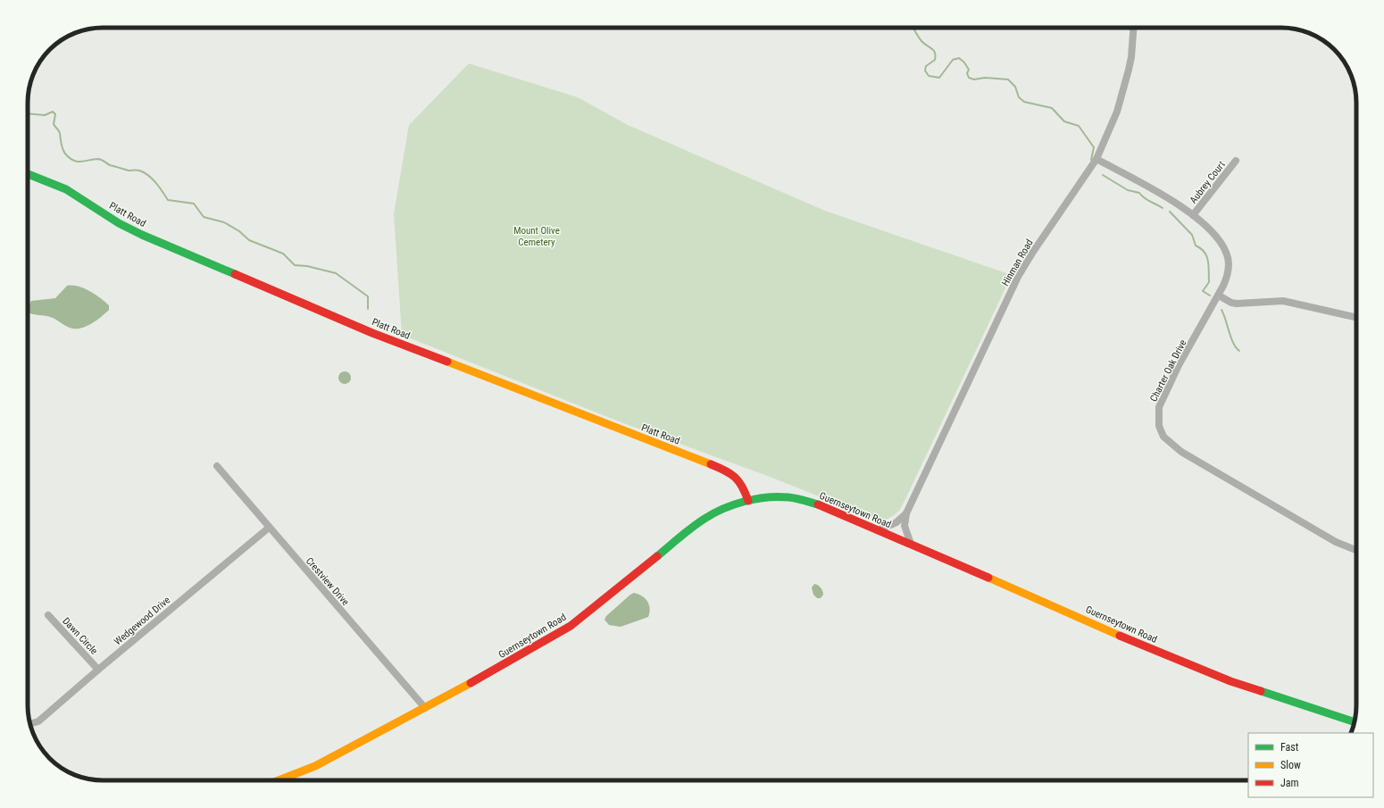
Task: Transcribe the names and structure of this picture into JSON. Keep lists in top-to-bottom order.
{
  "streets": {
    "street": [
      "Aubrey Court",
      "Platt Road",
      "Hinman Road",
      "Charter Oak Drive",
      "Guernseytown Road",
      "Crestview Drive",
      "Wedgewood Drive",
      "Dawn Circle"
    ]
  },
  "crossings": [
    ["Aubrey Court", "Charter Oak Drive"],
    ["Platt Road", "Guernseytown Road"],
    ["Hinman Road", "Charter Oak Drive"],
    ["Hinman Road", "Guernseytown Road"],
    ["Guernseytown Road", "Crestview Drive"],
    ["Crestview Drive", "Wedgewood Drive"],
    ["Wedgewood Drive", "Dawn Circle"]
  ],
  "parks": ["Mount Olive Cemetery"],
  "legend": ["Fast", "Slow", "Jam"]
}
